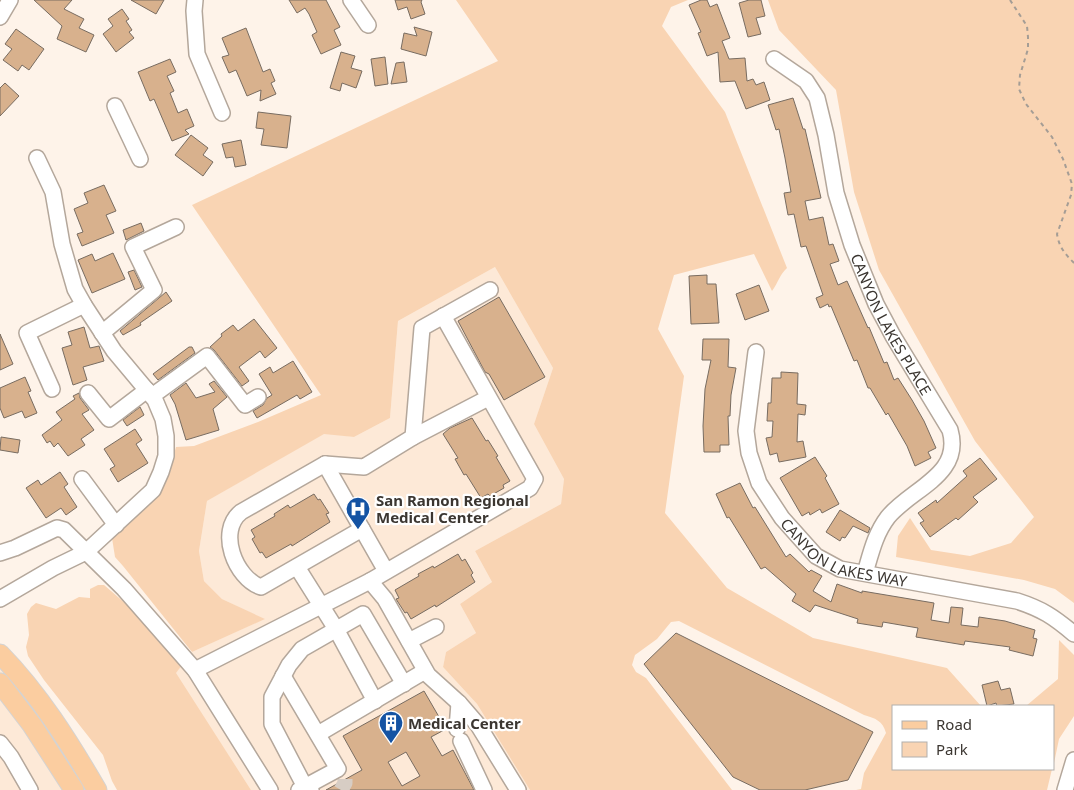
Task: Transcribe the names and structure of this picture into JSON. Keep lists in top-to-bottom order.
{
  "streets": {
    "street": ["CANYON LAKES PLACE", "CANYON LAKES WAY"]
  },
  "crossings": [
    ["CANYON LAKES PLACE", "CANYON LAKES WAY"]
  ],
  "places": {
    "hospital": ["San Ramon Regional Medical Center"],
    "building": ["Medical Center"]
  },
  "legend": ["Road", "Park"]
}
